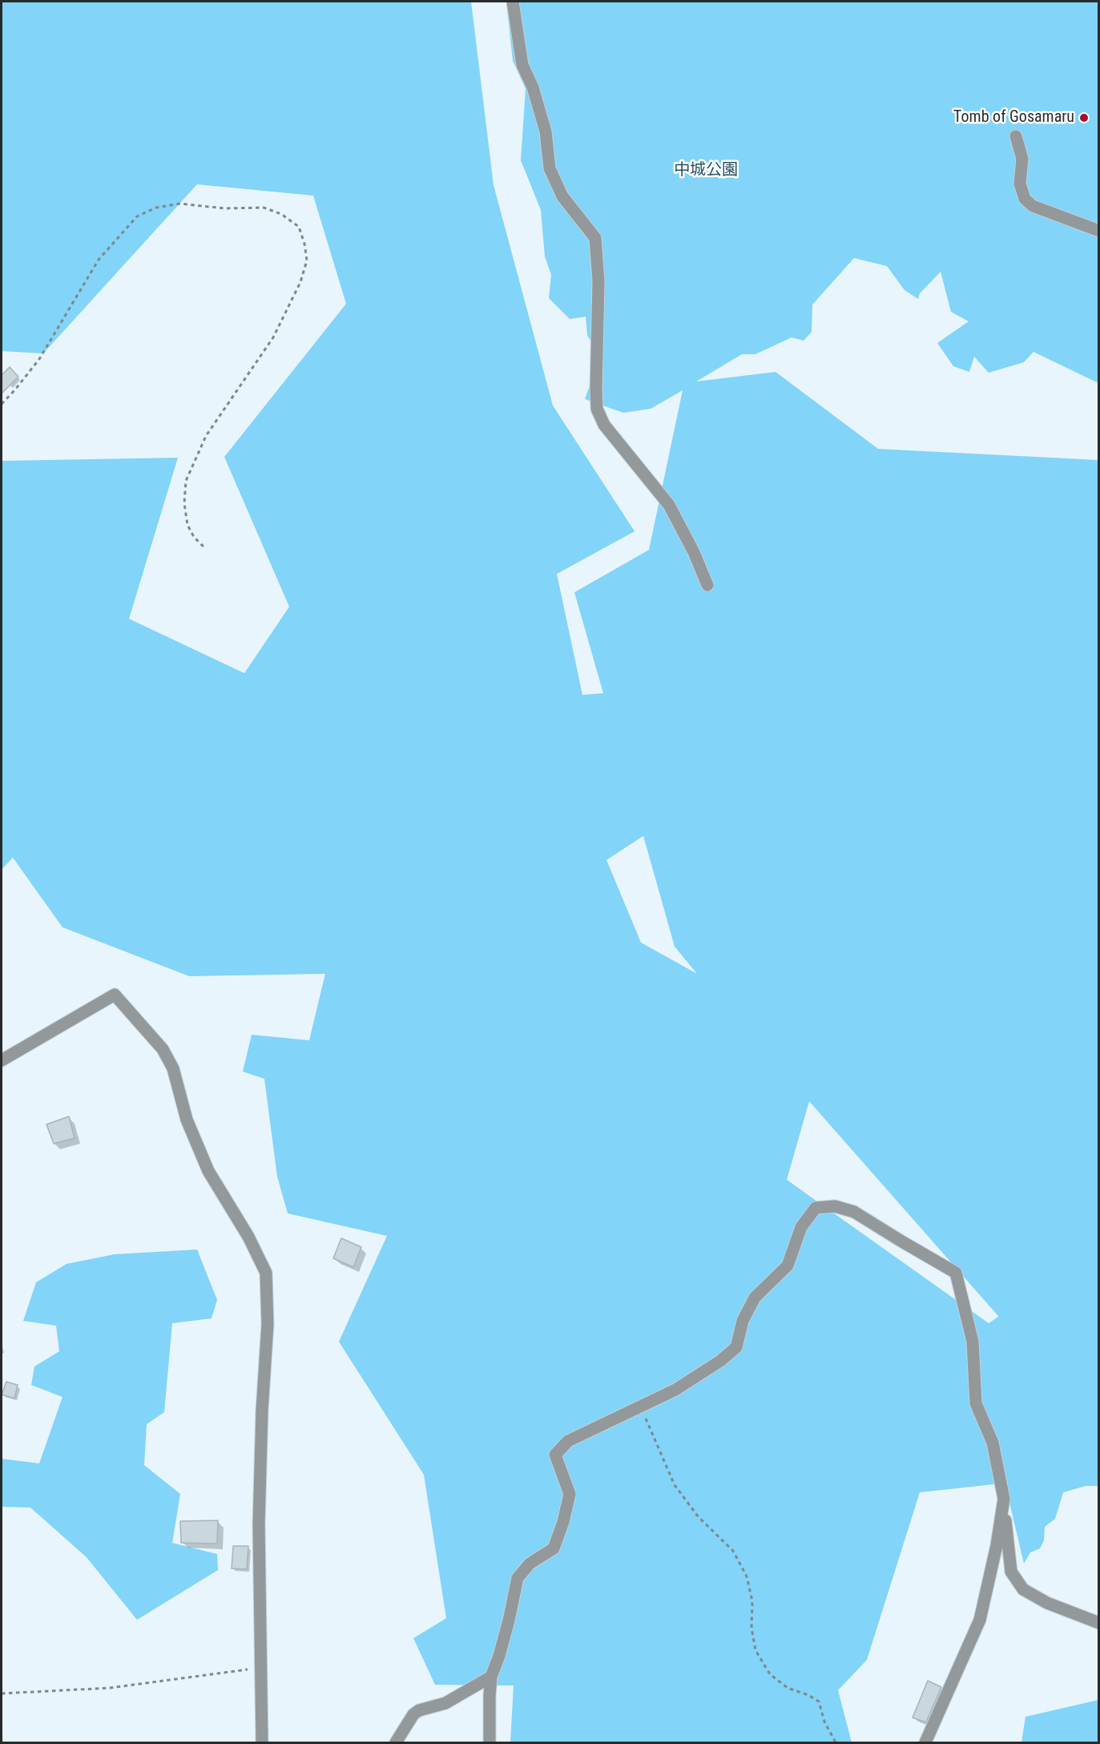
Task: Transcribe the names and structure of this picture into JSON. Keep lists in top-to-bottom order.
{
  "parks": ["中城公園"],
  "places": ["Tomb of Gosamaru"]
}
